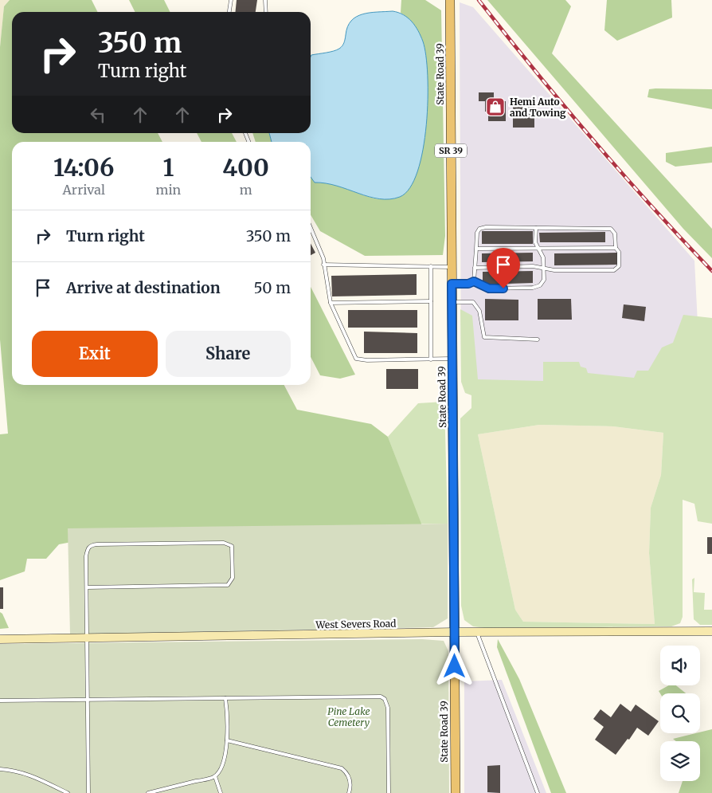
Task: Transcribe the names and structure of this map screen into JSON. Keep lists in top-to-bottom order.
{
  "streets": {
    "main road": ["State Road 39", "SR 39"],
    "street": ["West Severs Road"]
  },
  "crossings": [
    ["State Road 39", "West Severs Road"]
  ],
  "parks": ["Pine Lake Cemetery"],
  "places": {
    "shop": ["Hemi Auto and Towing"]
  },
  "page": {
    "turn": ["350 m", "Turn right"],
    "eta": [
      "14:06",
      "Arrival",
      "1",
      "min",
      "400",
      "m"
    ],
    "list": [
      {
        "name": "Turn right",
        "value": "350 m"
      },
      {
        "name": "Arrive at destination",
        "value": "50 m"
      }
    ],
    "buttons": ["Exit", "Share"]
  }
}
